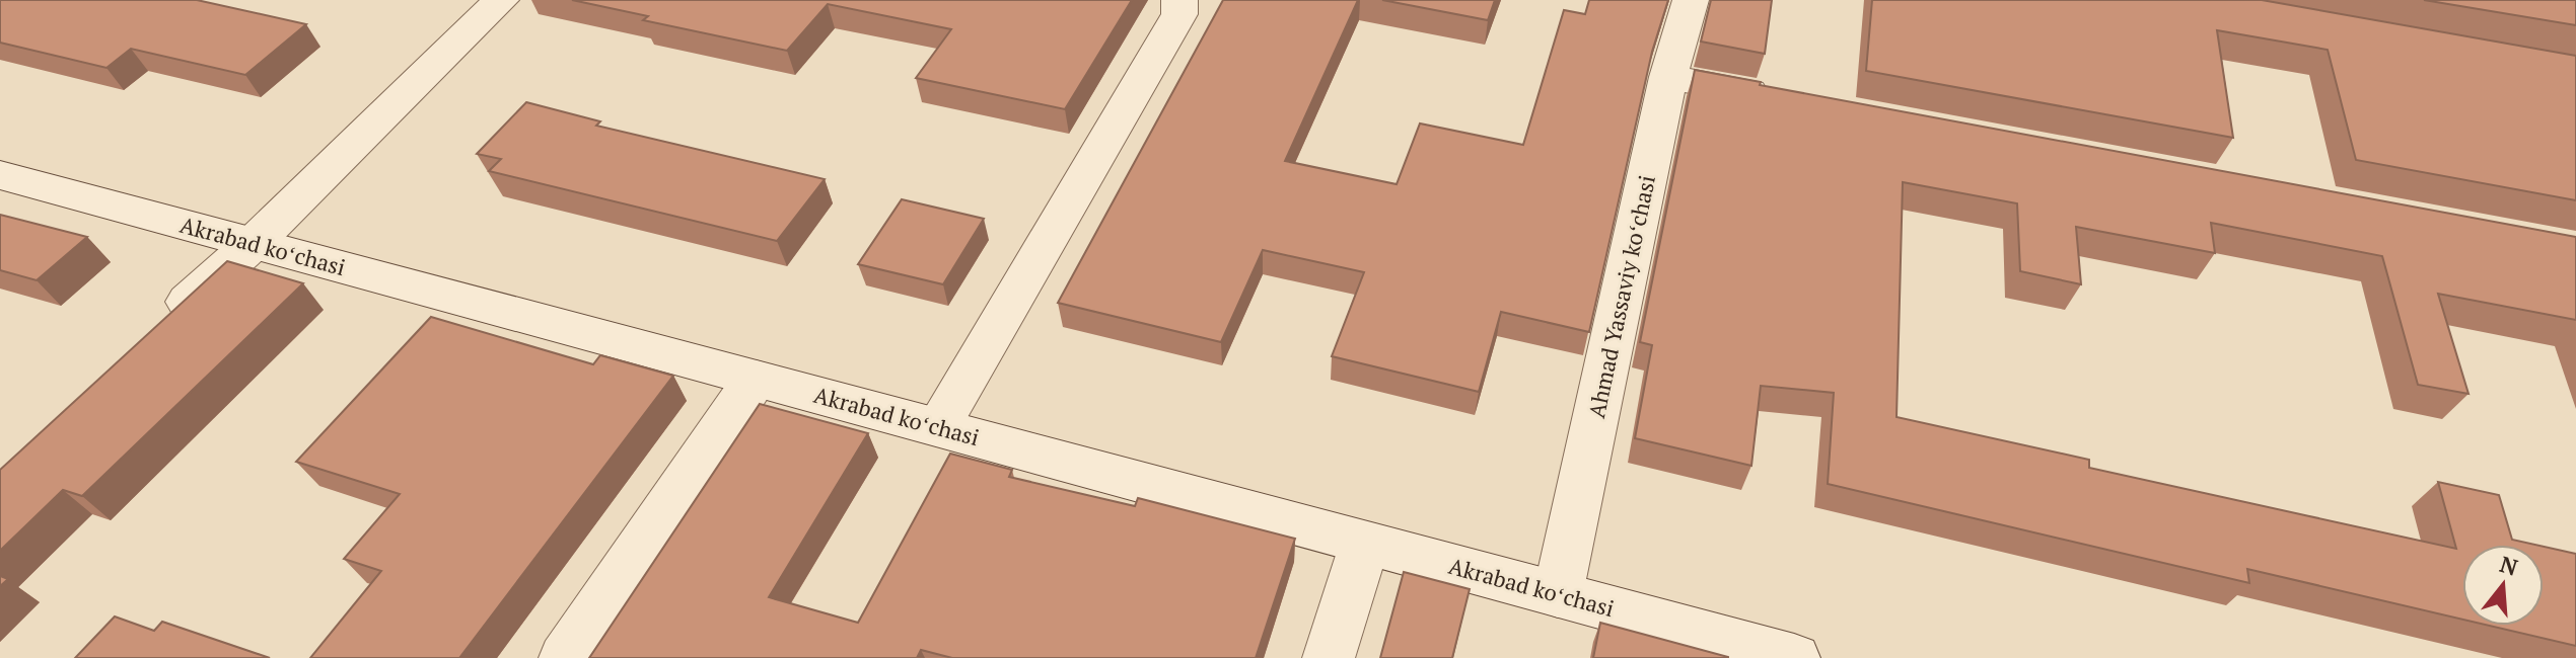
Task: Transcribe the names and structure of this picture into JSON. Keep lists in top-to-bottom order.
{
  "streets": {
    "street": ["Akrabad koʻchasi", "Ahmad Yassaviy koʻchasi"]
  },
  "crossings": [
    ["Akrabad koʻchasi", "Ahmad Yassaviy koʻchasi"]
  ],
  "north": "top"
}
